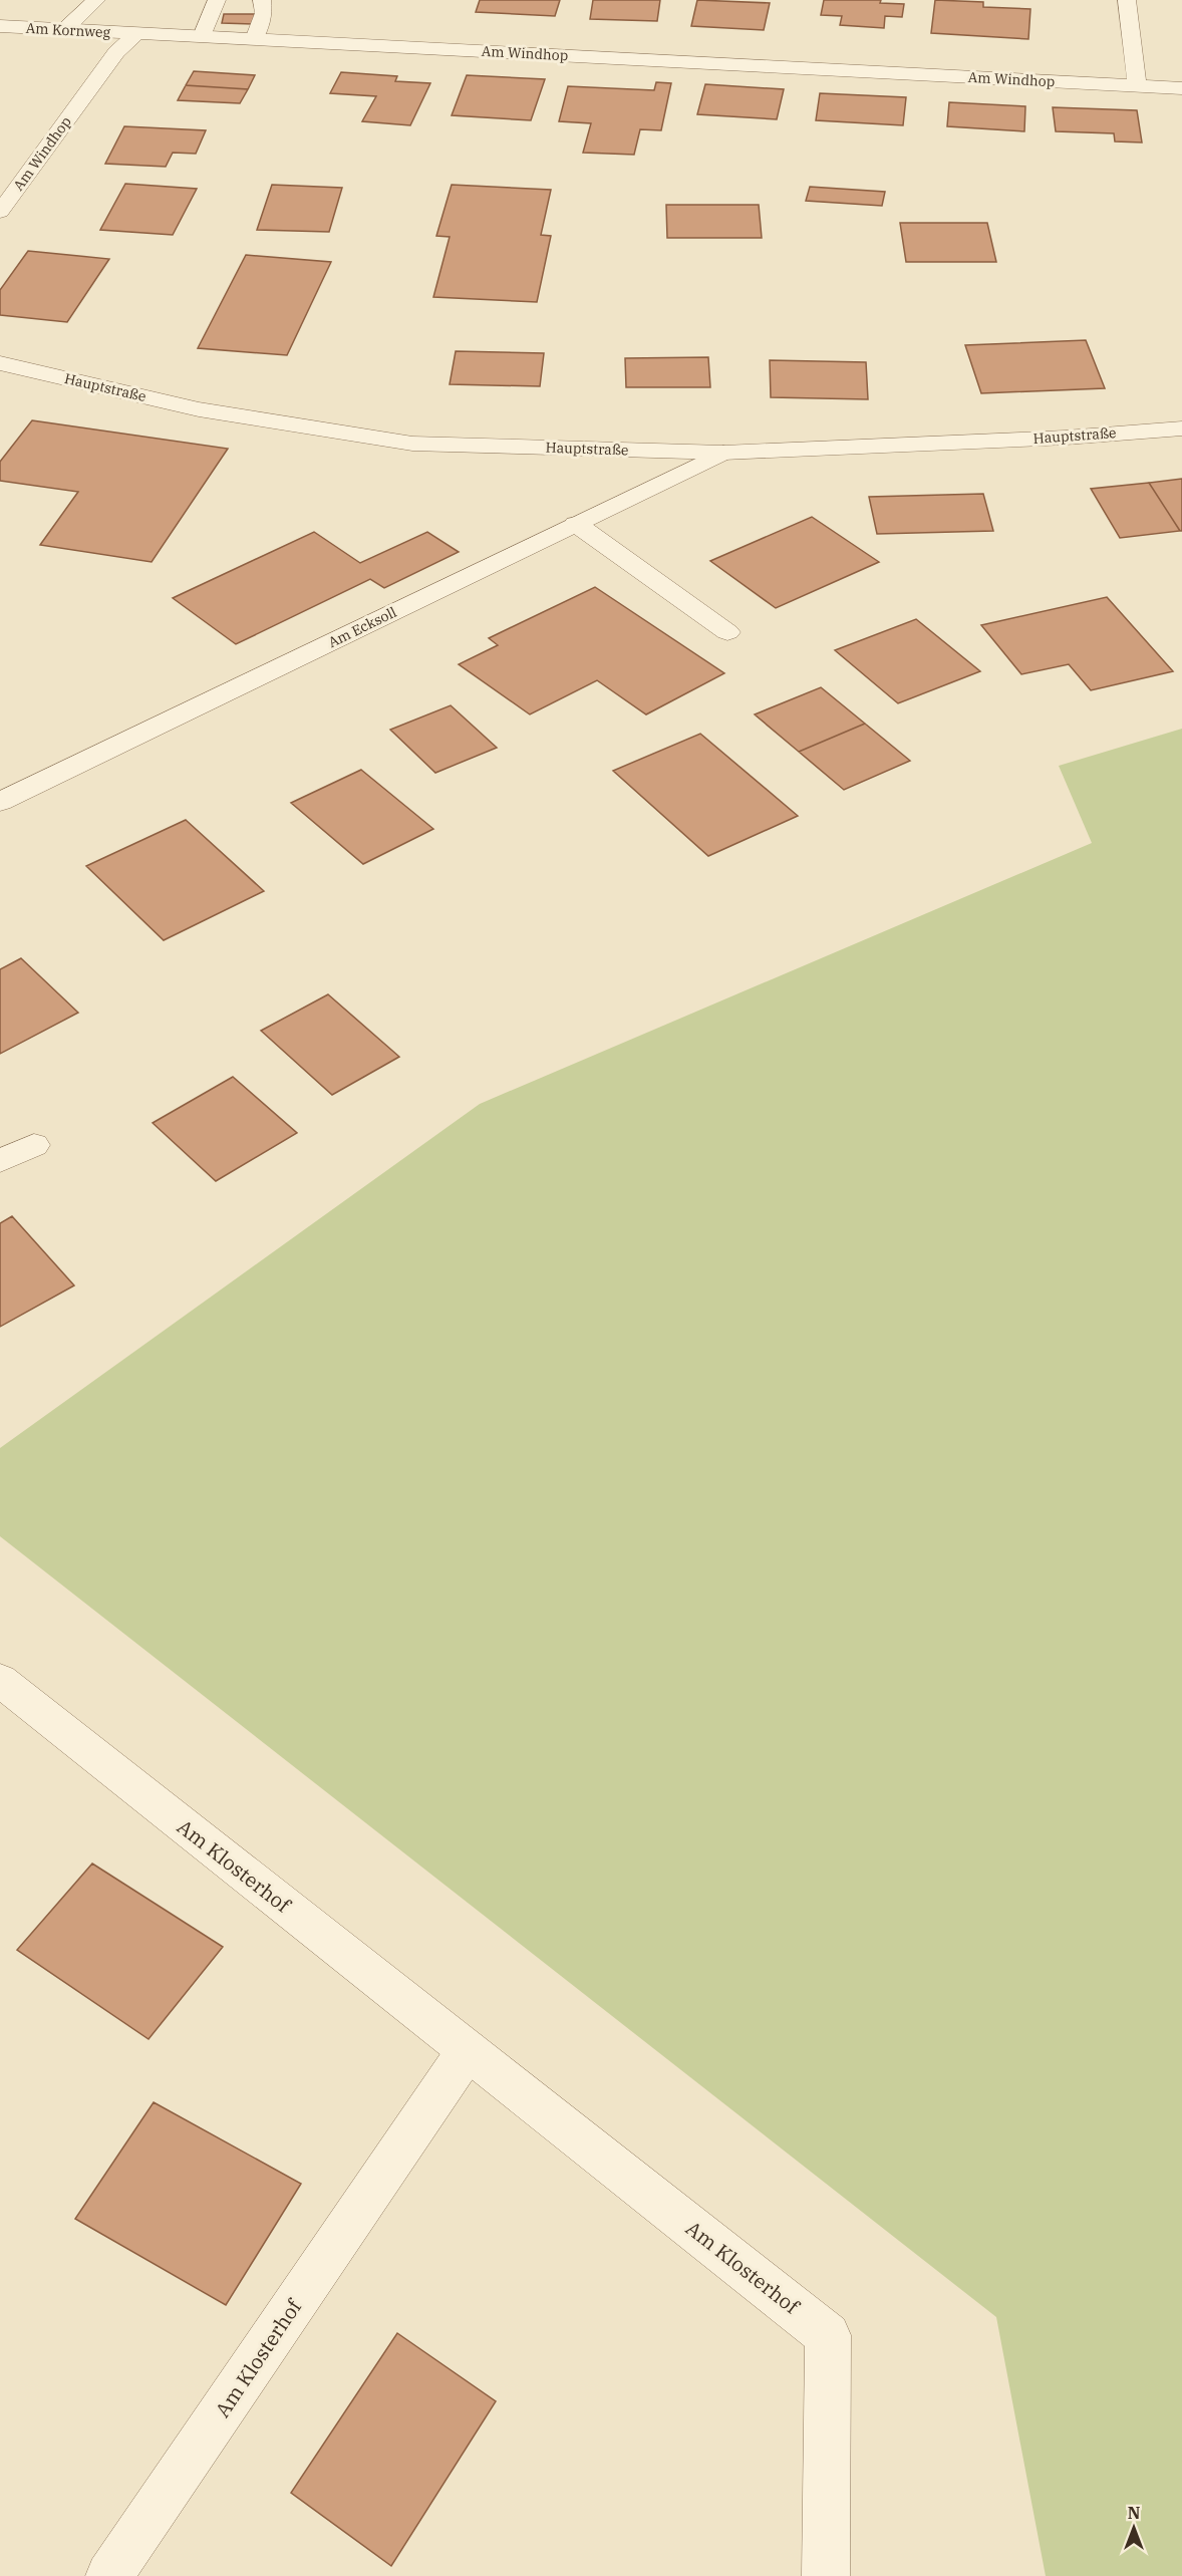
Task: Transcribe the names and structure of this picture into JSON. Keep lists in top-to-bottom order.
{
  "streets": {
    "street": [
      "Am Kornweg",
      "Am Windhop",
      "Hauptstraße",
      "Am Ecksoll",
      "Am Klosterhof"
    ]
  },
  "crossings": [
    ["Am Kornweg", "Am Windhop"],
    ["Hauptstraße", "Am Ecksoll"]
  ],
  "north": "top"
}
